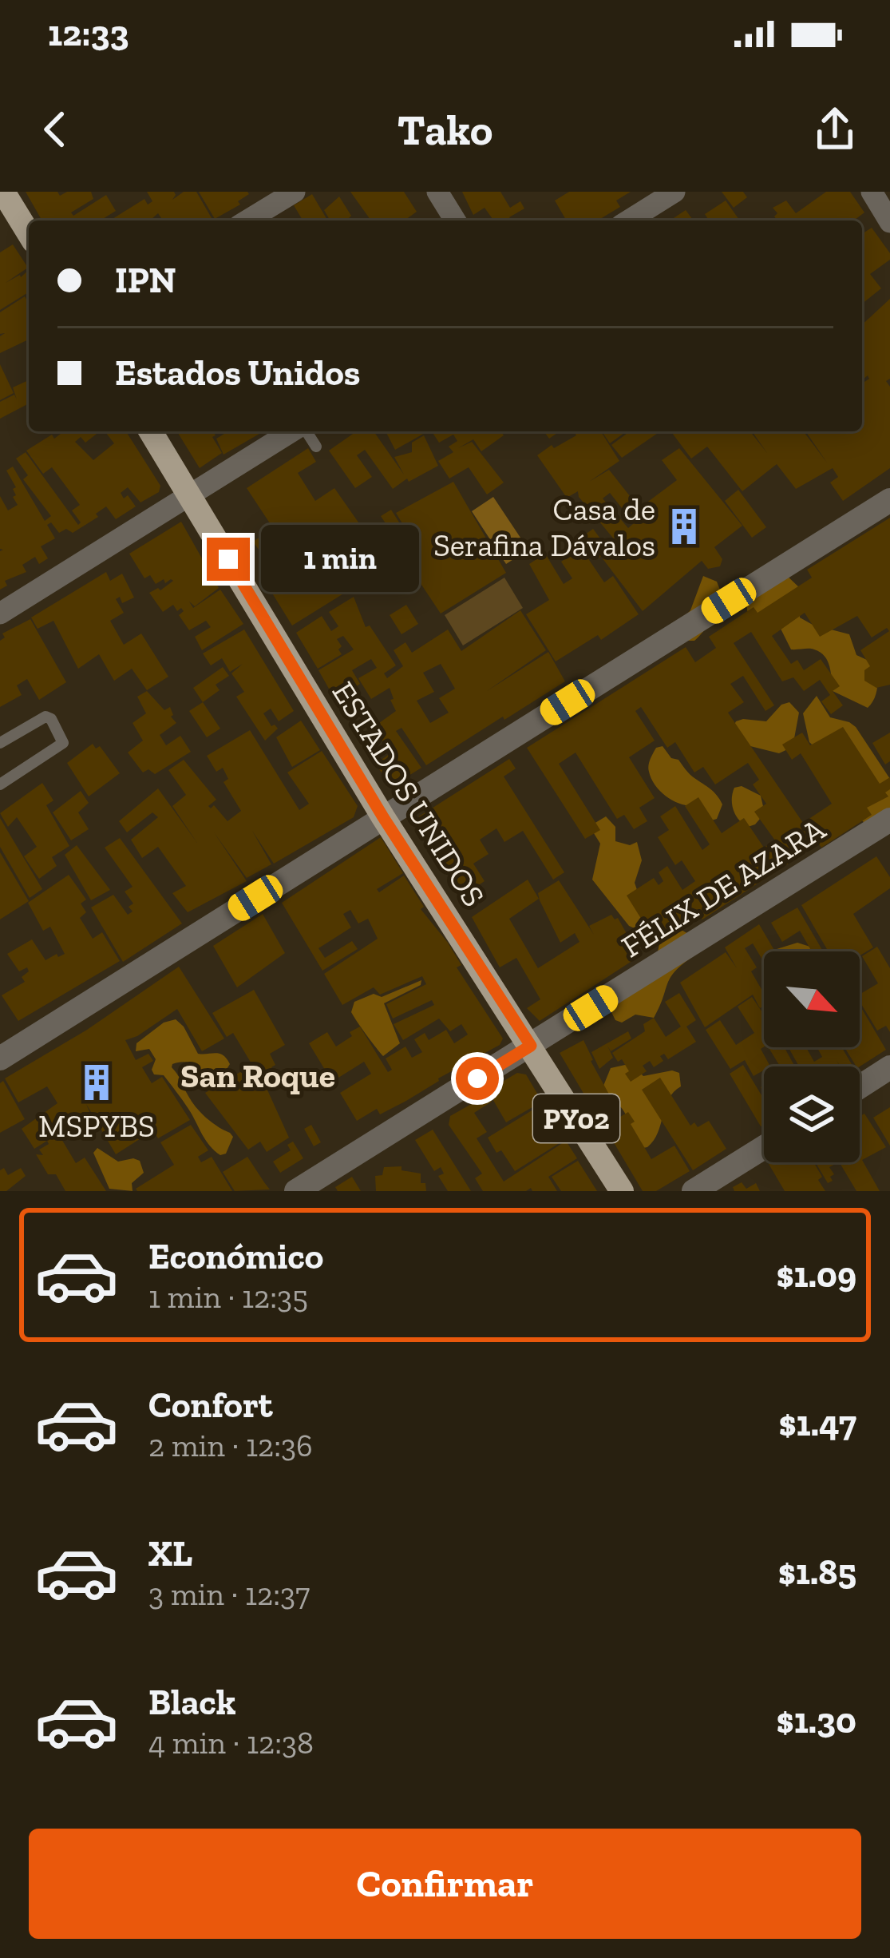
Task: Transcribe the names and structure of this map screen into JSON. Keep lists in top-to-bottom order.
{
  "streets": {
    "main road": ["ESTADOS UNIDOS", "PY02"],
    "street": ["FÉLIX DE AZARA"]
  },
  "crossings": [
    ["ESTADOS UNIDOS", "FÉLIX DE AZARA"]
  ],
  "districts": ["San Roque"],
  "places": {
    "building": ["Casa de Serafina Dávalos", "MSPYBS"]
  },
  "north": "bottom right",
  "page": {
    "status": "12:33",
    "header": "Tako",
    "banner": ["IPN", "Estados Unidos"],
    "bubble": "1 min",
    "list": [
      {
        "name": "Económico",
        "note": "1 min · 12:35",
        "value": "$1.09"
      },
      {
        "name": "Confort",
        "note": "2 min · 12:36",
        "value": "$1.47"
      },
      {
        "name": "XL",
        "note": "3 min · 12:37",
        "value": "$1.85"
      },
      {
        "name": "Black",
        "note": "4 min · 12:38",
        "value": "$1.30"
      }
    ],
    "buttons": "Confirmar"
  }
}
